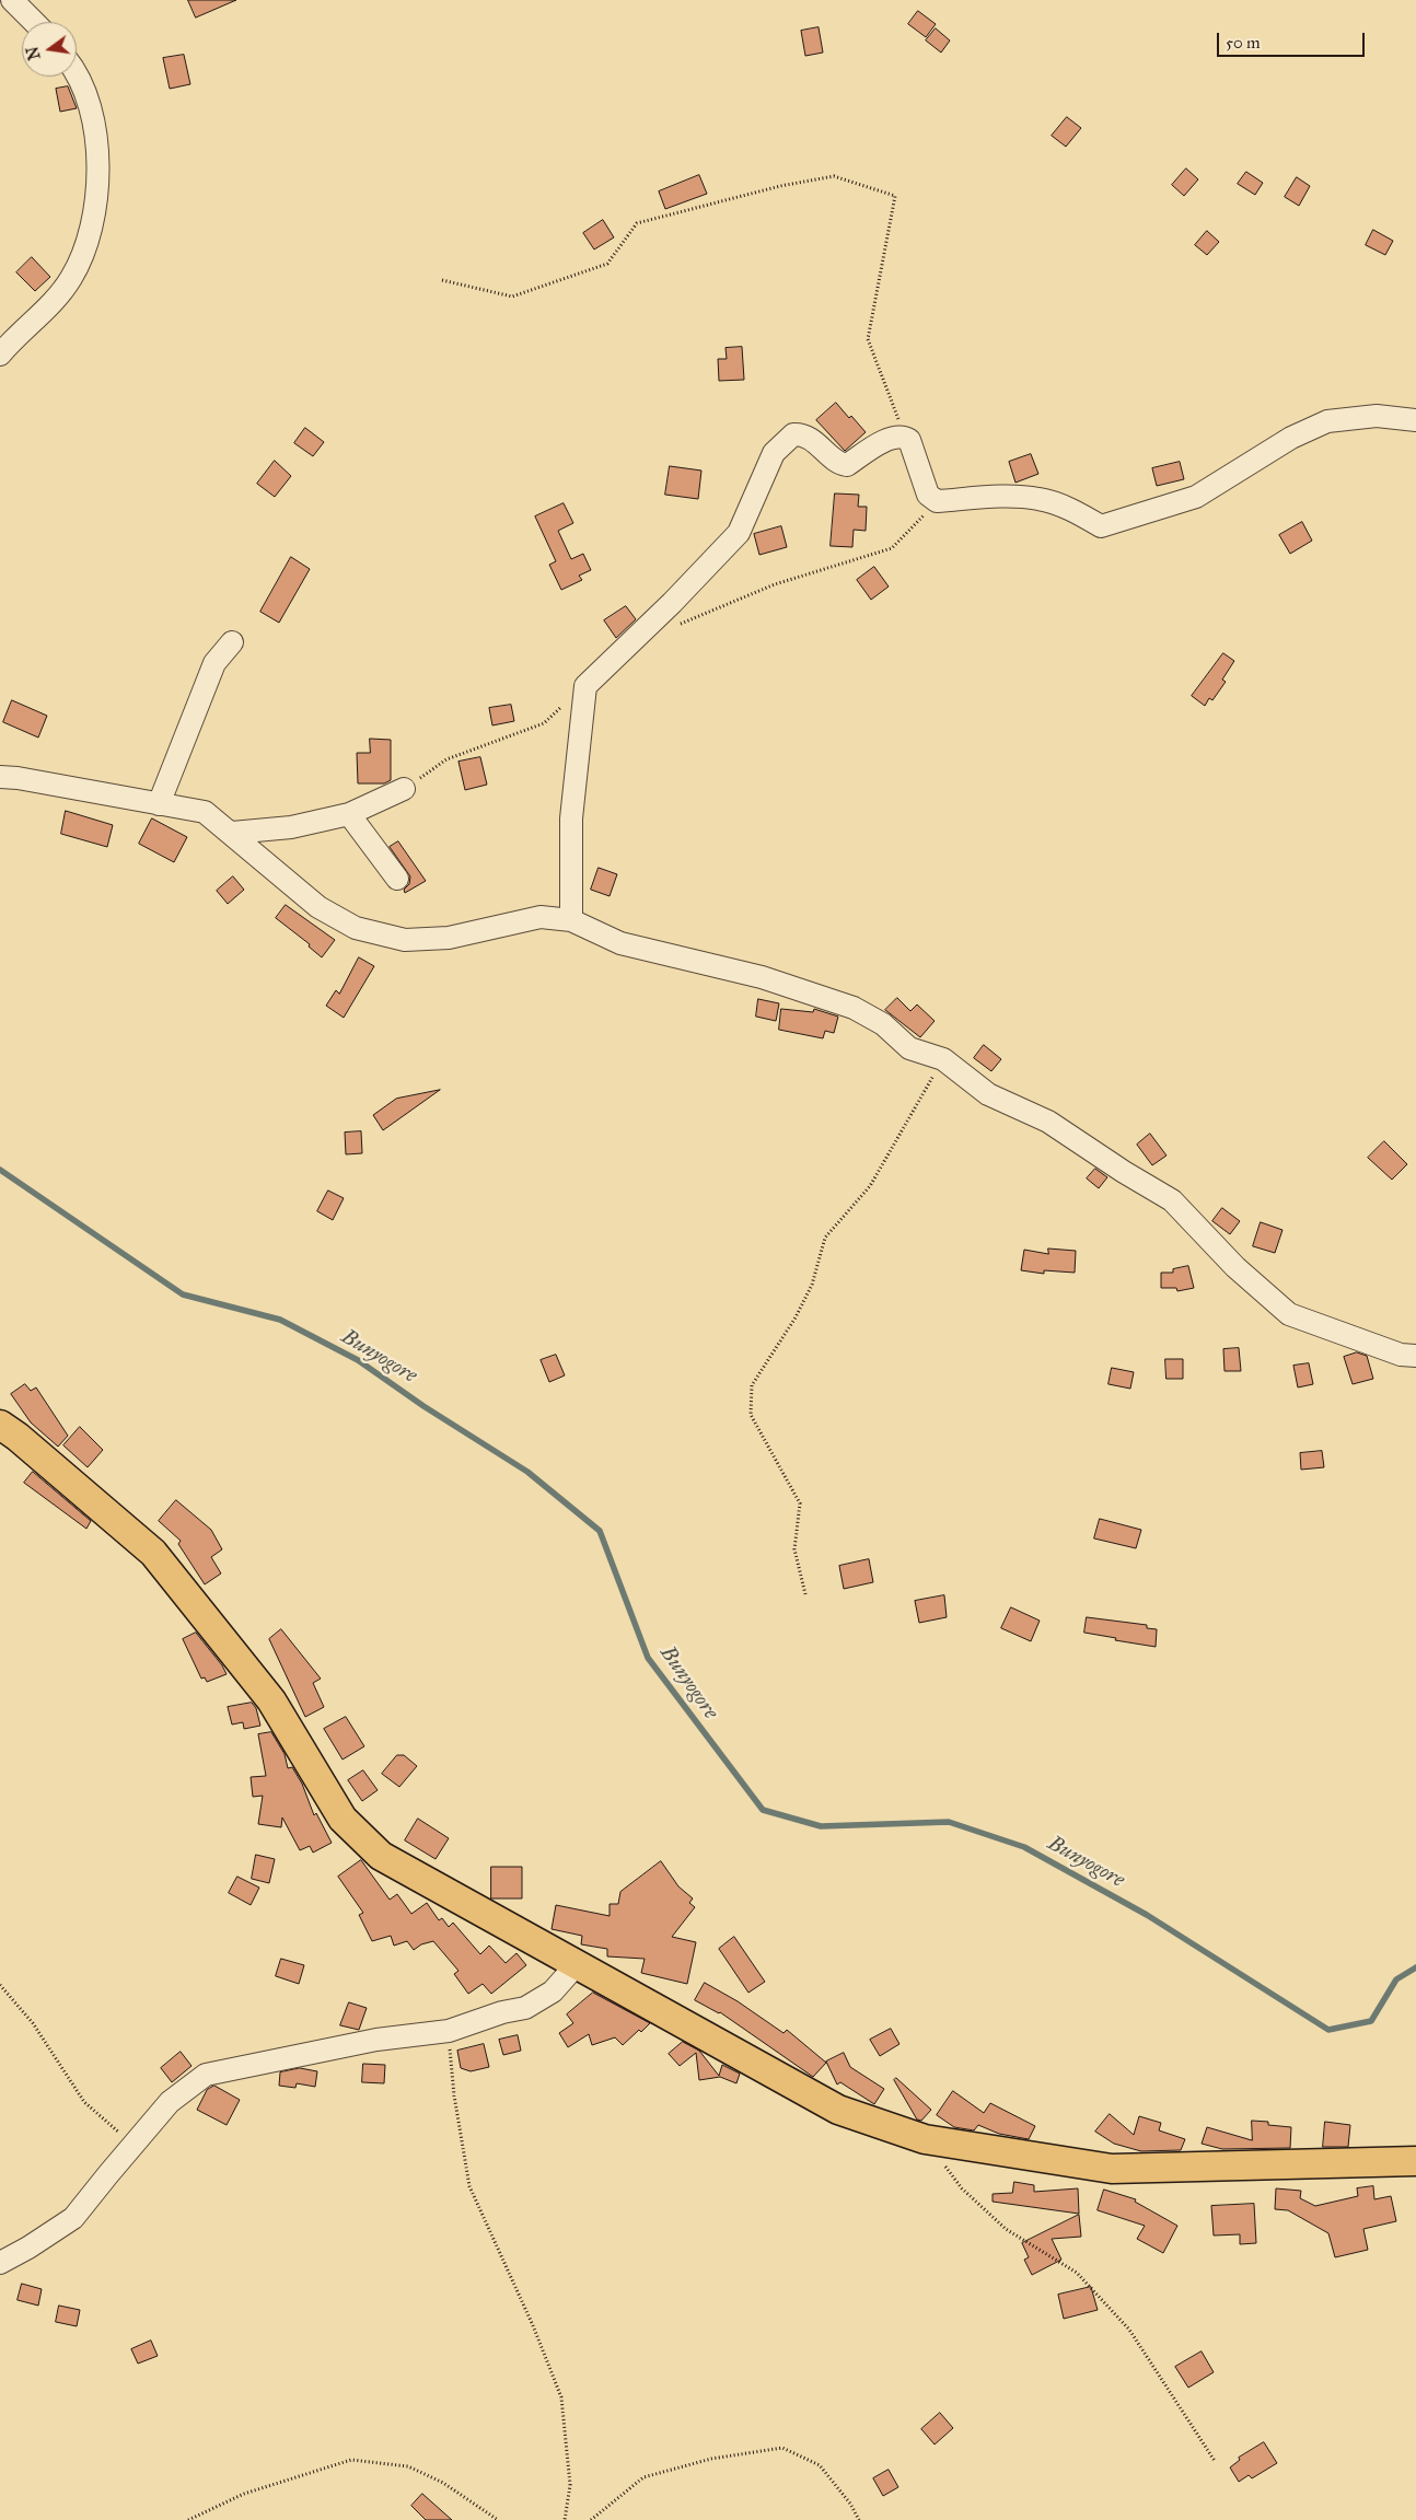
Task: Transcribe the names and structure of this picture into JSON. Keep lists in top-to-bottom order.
{
  "water": ["Bunyogore"],
  "scale_bar": "50 m",
  "north": "left"
}
